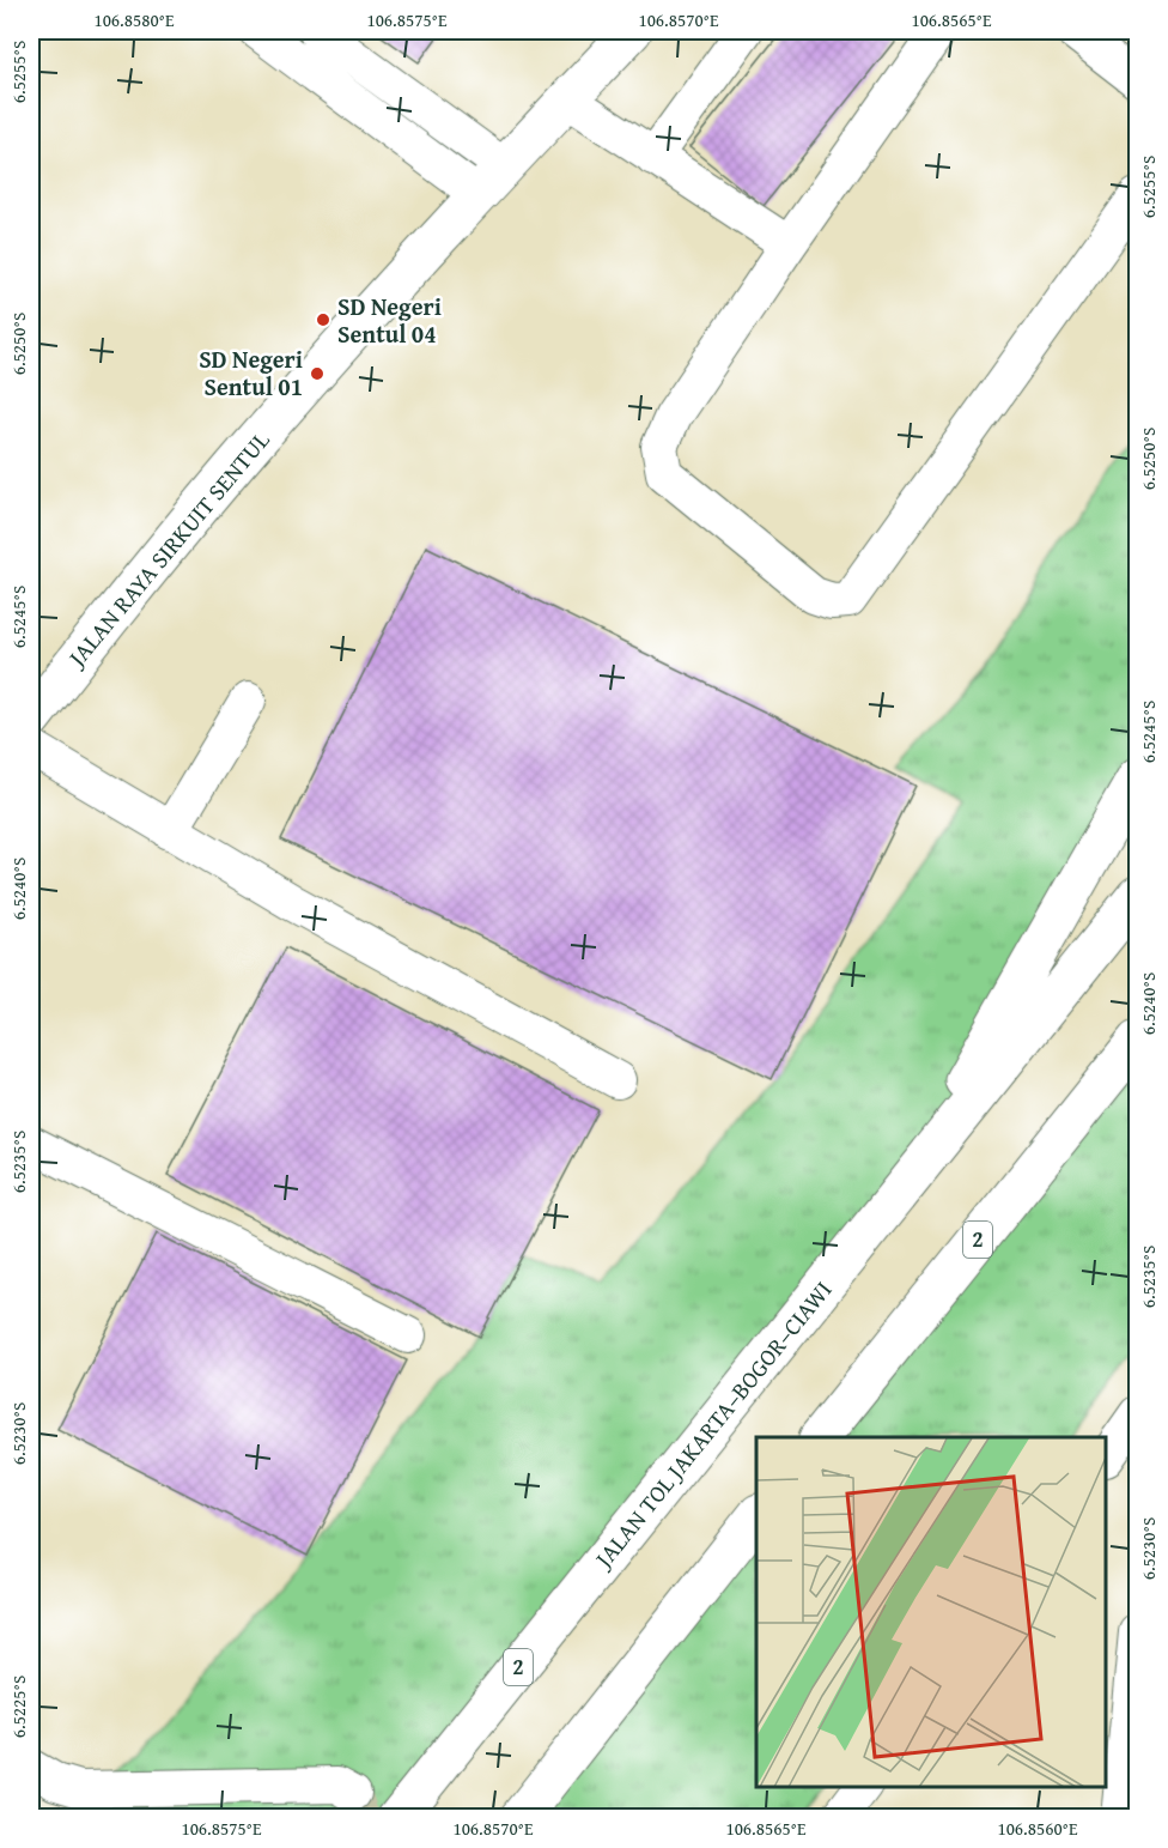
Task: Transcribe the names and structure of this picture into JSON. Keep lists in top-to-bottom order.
{
  "streets": {
    "main road": ["JALAN RAYA SIRKUIT SENTUL", "2", "JALAN TOL JAKARTA–BOGOR–CIAWI"]
  },
  "places": ["SD Negeri Sentul 04", "SD Negeri Sentul 01"],
  "coordinates": [
    "106.8580°E",
    "106.8575°E",
    "106.8570°E",
    "106.8565°E",
    "6.5255°S",
    "6.5250°S",
    "6.5245°S",
    "6.5240°S",
    "6.5235°S",
    "6.5230°S",
    "6.5225°S",
    "106.8560°E"
  ]
}
